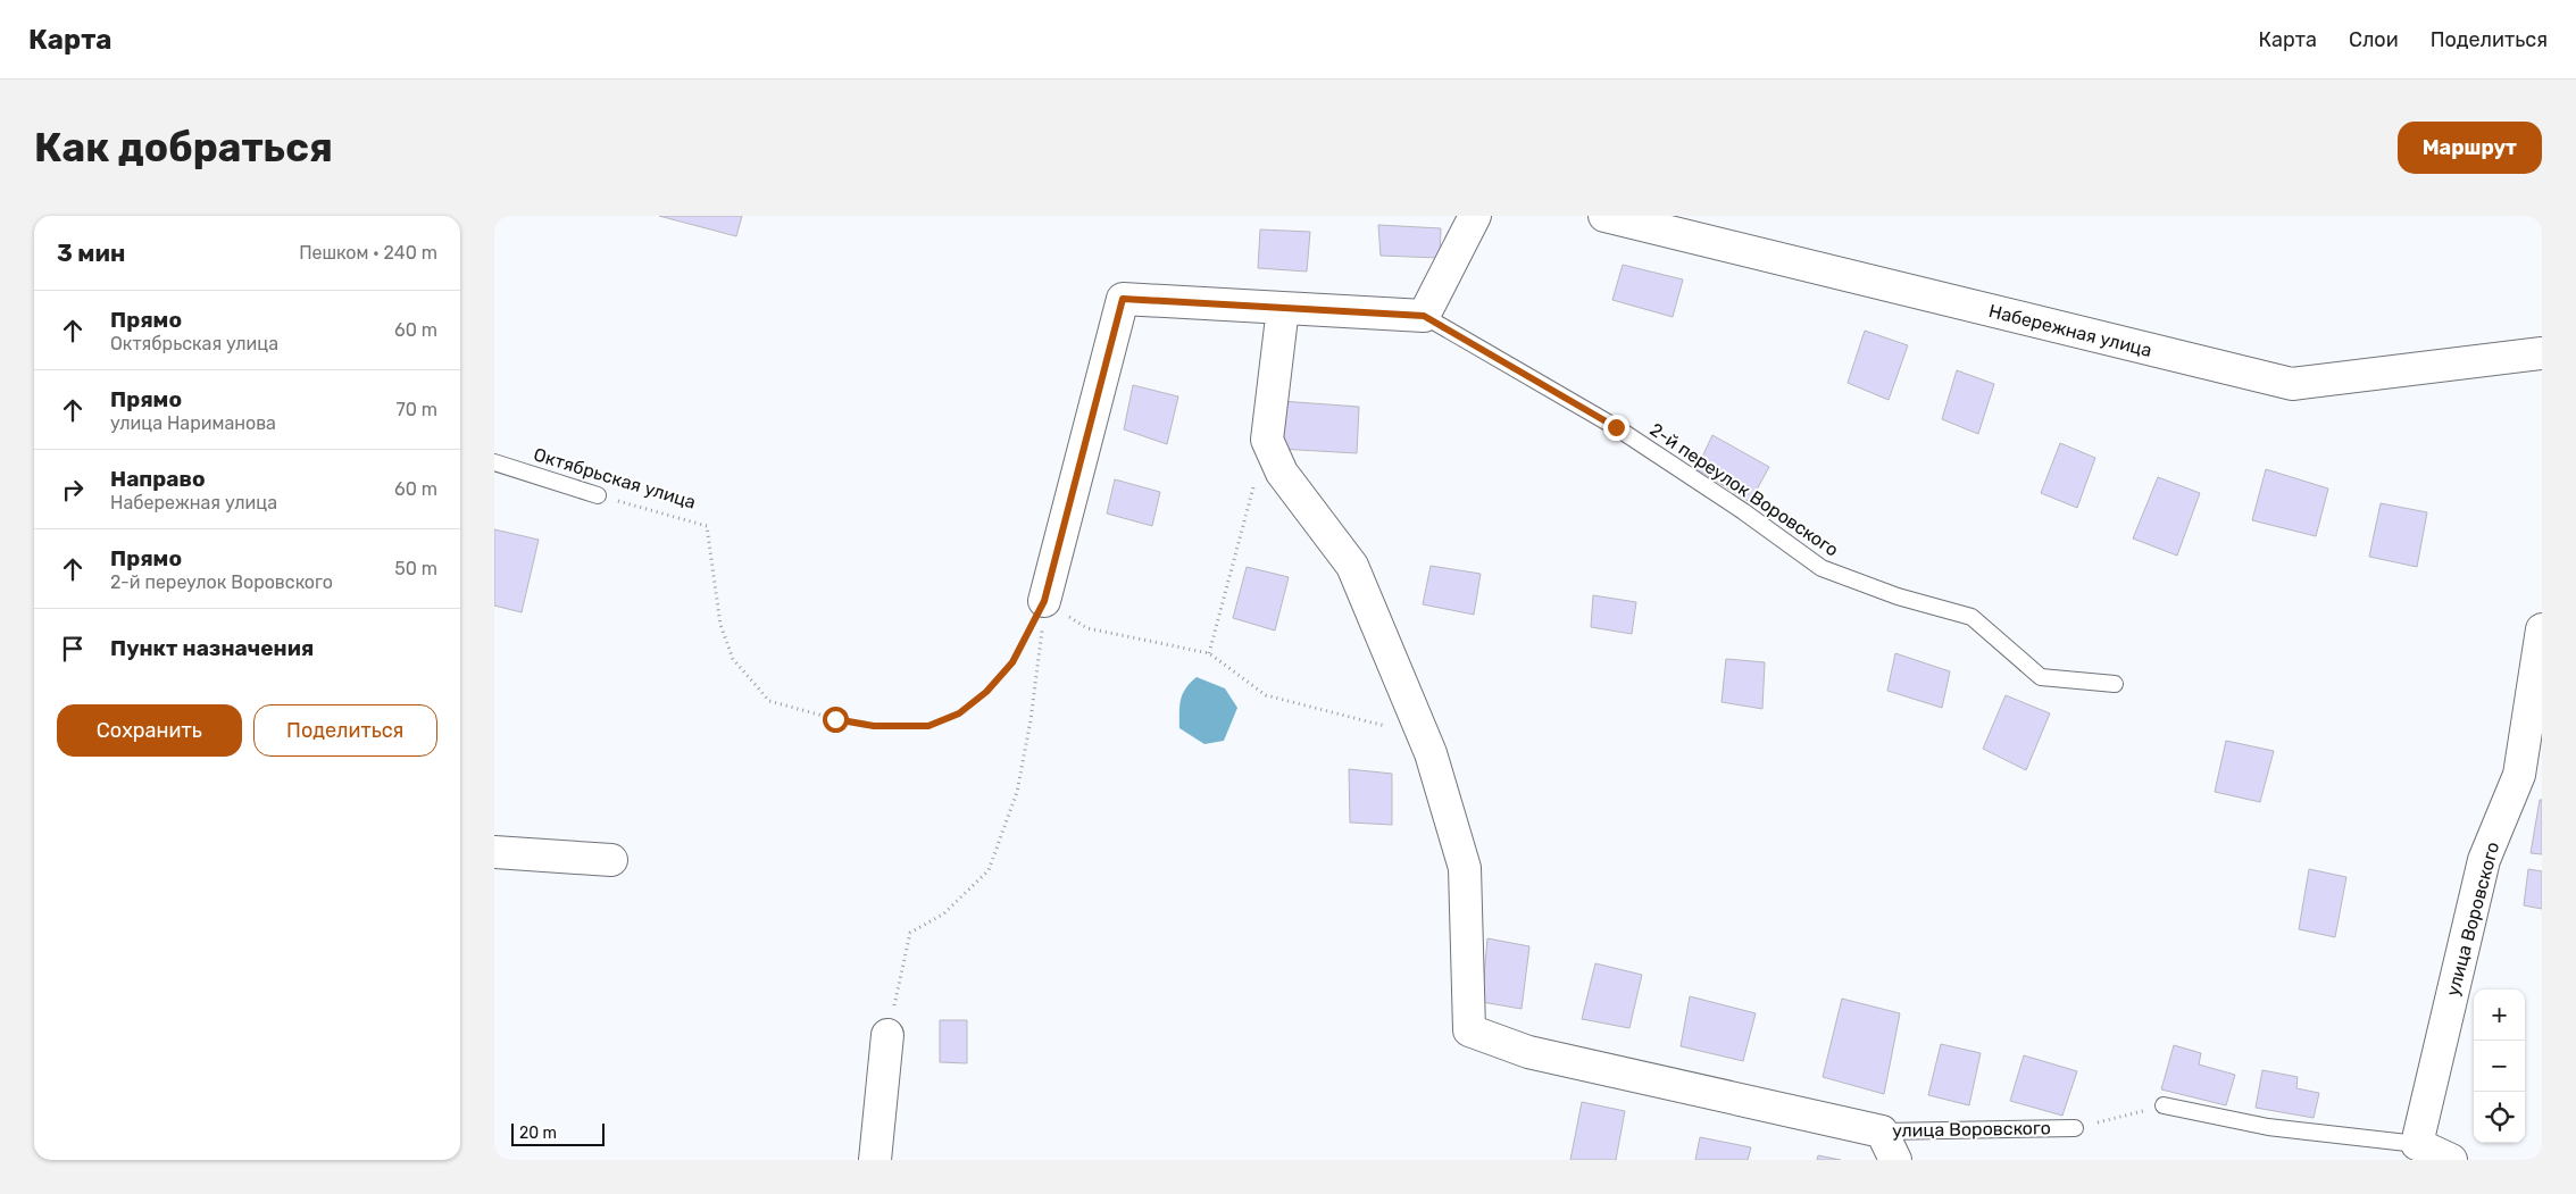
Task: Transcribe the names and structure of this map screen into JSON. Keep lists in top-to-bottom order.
{
  "streets": {
    "street": ["Набережная улица", "улица Воровского"],
    "lane": ["Октябрьская улица", "2-й переулок Воровского"]
  },
  "scale_bar": "20 m",
  "page": {
    "header": "Карта",
    "nav": ["Карта", "Слои", "Поделиться"],
    "buttons": [
      "Маршрут",
      ["Сохранить", "Поделиться"]
    ],
    "title": "Как добраться",
    "heading": ["3 мин", "Пешком · 240 m"],
    "list": [
      ["Прямо", "Октябрьская улица", "60 m"],
      ["Прямо", "улица Нариманова", "70 m"],
      ["Направо", "Набережная улица", "60 m"],
      ["Прямо", "2-й переулок Воровского", "50 m"],
      "Пункт назначения"
    ],
    "map_buttons": ["+", "−"],
    "scale": "20 m"
  }
}
